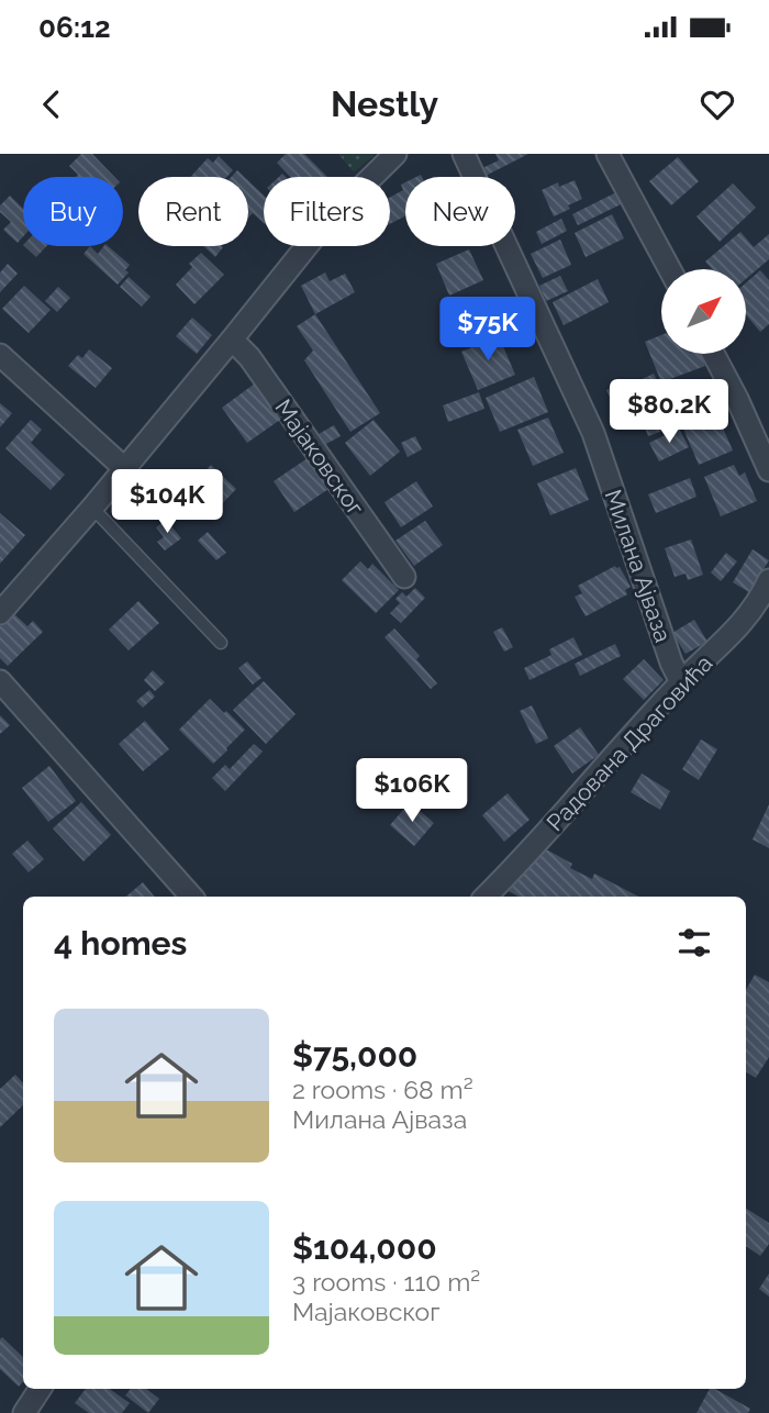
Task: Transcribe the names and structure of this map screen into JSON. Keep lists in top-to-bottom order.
{
  "streets": {
    "street": ["Мајаковског", "Милана Ајваза", "Радована Драговића"]
  },
  "crossings": [
    ["Милана Ајваза", "Радована Драговића"]
  ],
  "north": "top right",
  "page": {
    "status": "06:12",
    "header": "Nestly",
    "chip": [
      "Buy",
      "Rent",
      "Filters",
      "New"
    ],
    "price": [
      "$75K",
      "$80.2K",
      "$104K",
      "$106K"
    ],
    "heading": "4 homes",
    "list": [
      {
        "name": "$75,000",
        "note": "2 rooms · 68 m² · Милана Ајваза"
      },
      {
        "name": "$104,000",
        "note": "3 rooms · 110 m² · Мајаковског"
      }
    ]
  }
}
